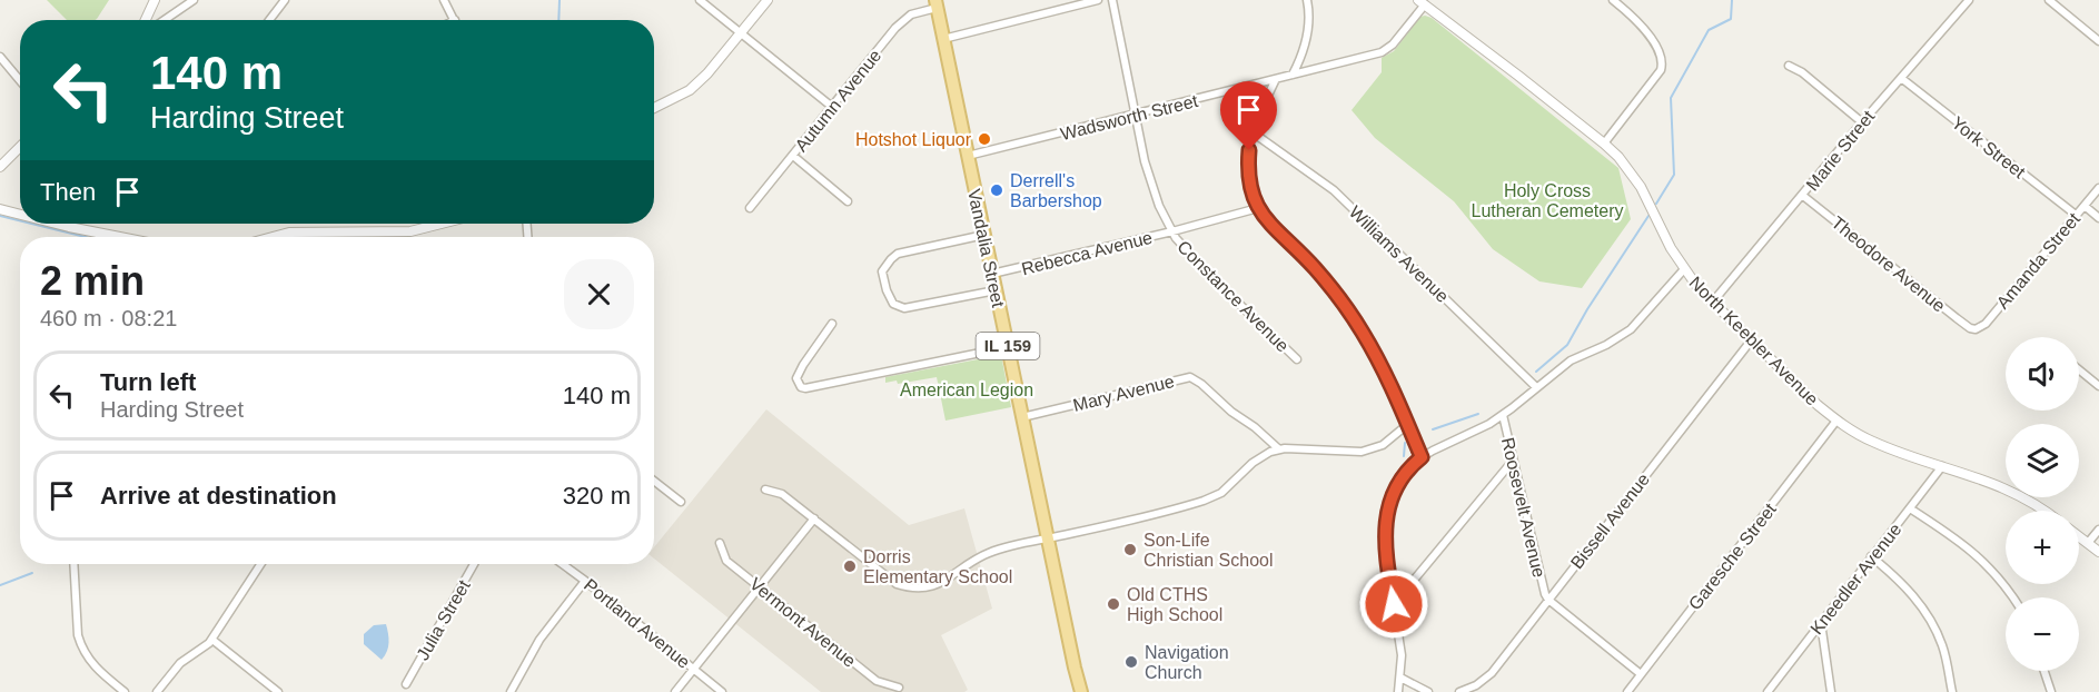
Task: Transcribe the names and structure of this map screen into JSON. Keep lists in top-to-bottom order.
{
  "streets": {
    "main road": ["Vandalia Street", "IL 159"],
    "street": [
      "Autumn Avenue",
      "Wadsworth Street",
      "York Street",
      "Marie Street",
      "Rebecca Avenue",
      "Williams Avenue",
      "Amanda Street",
      "Theodore Avenue",
      "Constance Avenue",
      "North Keebler Avenue",
      "Mary Avenue",
      "Roosevelt Avenue",
      "Bissell Avenue",
      "Garesche Street",
      "Kneedler Avenue",
      "Julia Street",
      "Vermont Avenue",
      "Portland Avenue"
    ]
  },
  "crossings": [
    ["Autumn Avenue", "Vandalia Street"],
    ["Wadsworth Street", "Vandalia Street"],
    ["Wadsworth Street", "Constance Avenue"],
    ["Wadsworth Street", "North Keebler Avenue"],
    ["York Street", "Marie Street"],
    ["York Street", "Amanda Street"],
    ["Marie Street", "Theodore Avenue"],
    ["Marie Street", "North Keebler Avenue"],
    ["Vandalia Street", "Rebecca Avenue"],
    ["Vandalia Street", "Mary Avenue"],
    ["Rebecca Avenue", "Constance Avenue"],
    ["Amanda Street", "Theodore Avenue"],
    ["North Keebler Avenue", "Bissell Avenue"],
    ["North Keebler Avenue", "Garesche Street"],
    ["North Keebler Avenue", "Kneedler Avenue"],
    ["Roosevelt Avenue", "Bissell Avenue"],
    ["Roosevelt Avenue", "Garesche Street"]
  ],
  "parks": ["Holy Cross Lutheran Cemetery", "American Legion"],
  "places": [
    "Hotshot Liquor",
    "Derrell's Barbershop",
    "Son-Life Christian School",
    "Dorris Elementary School",
    "Old CTHS High School",
    "Navigation Church"
  ],
  "page": {
    "turn": ["140 m", "Harding Street"],
    "then": "Then",
    "heading": ["2 min", "460 m · 08:21"],
    "map_buttons": ["+", "−"],
    "list": [
      {
        "name": "Turn left",
        "note": "Harding Street",
        "value": "140 m"
      },
      {
        "name": "Arrive at destination",
        "value": "320 m"
      }
    ]
  }
}
